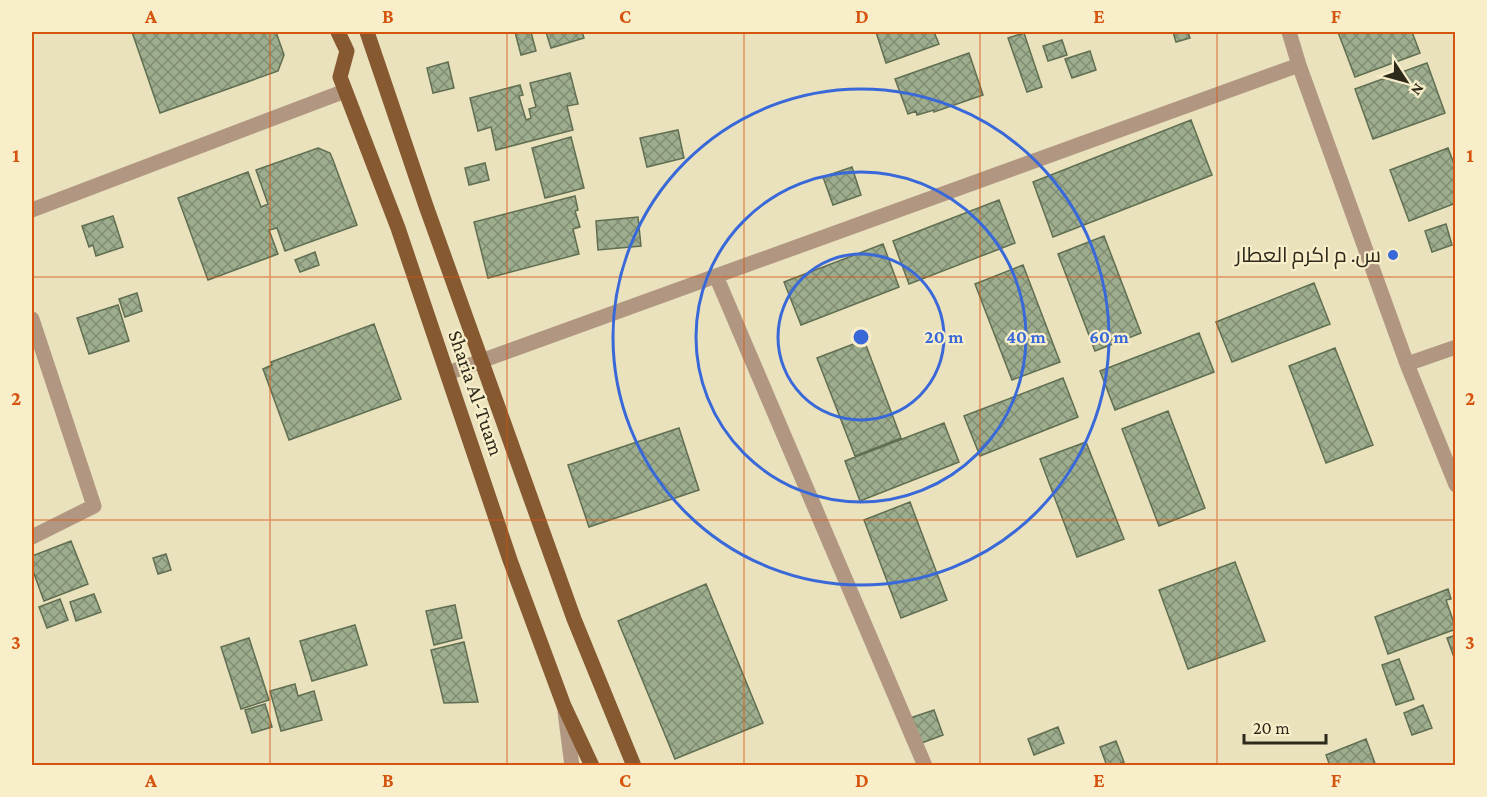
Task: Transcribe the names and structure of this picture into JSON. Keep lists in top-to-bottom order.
{
  "streets": {
    "main road": ["Sharia Al-Tuam"]
  },
  "places": ["س. م اكرم العطار"],
  "scale_bar": "20 m",
  "north": "bottom right",
  "grid": {
    "columns": [
      "A",
      "B",
      "C",
      "D",
      "E",
      "F"
    ],
    "rows": ["1", "2", "3"]
  },
  "rings": ["20 m", "40 m", "60 m"]
}
